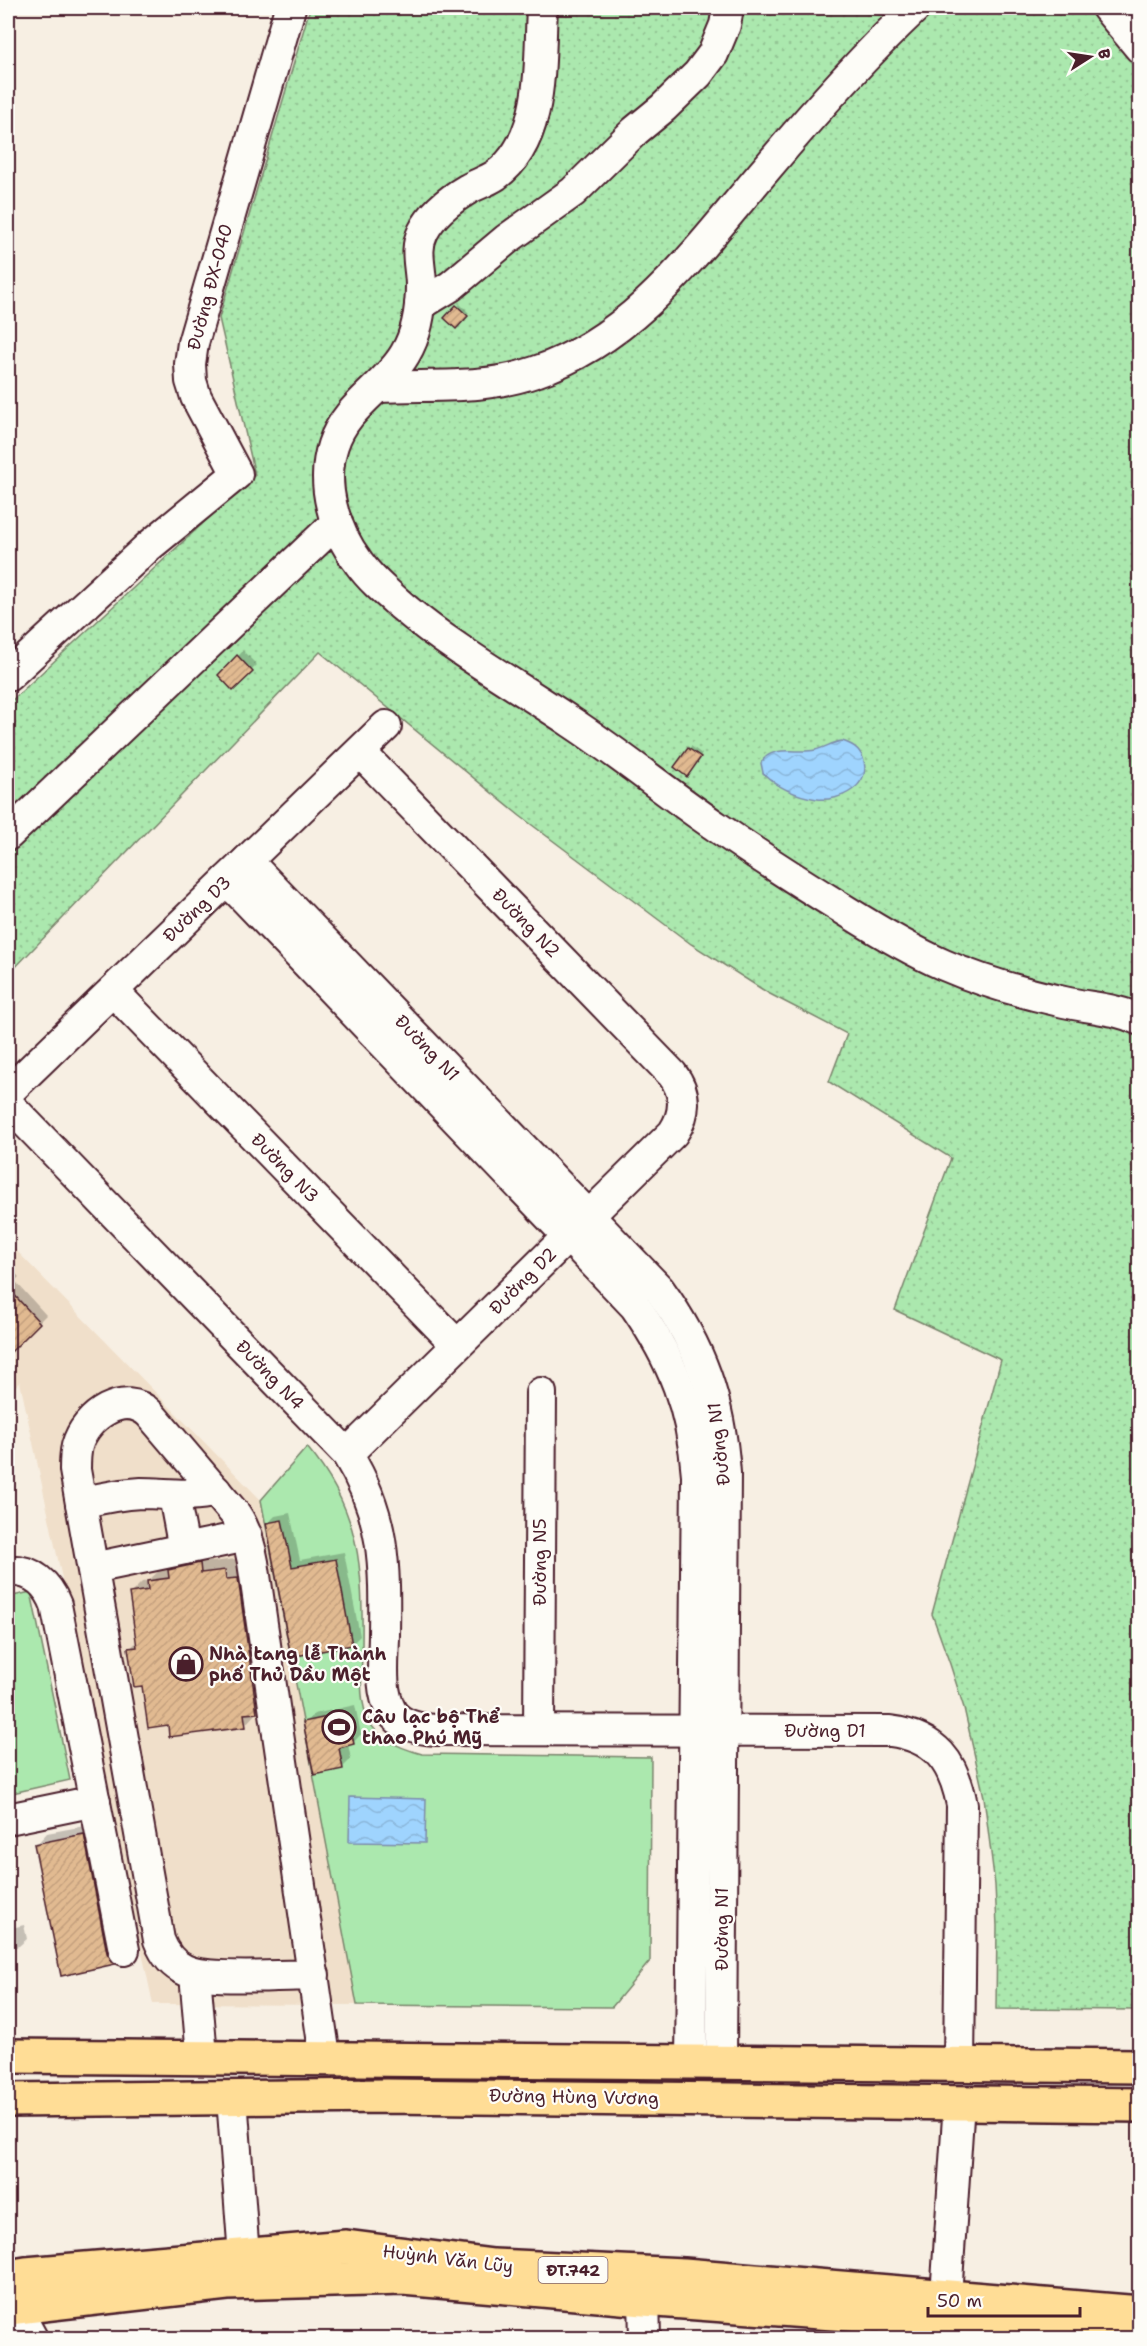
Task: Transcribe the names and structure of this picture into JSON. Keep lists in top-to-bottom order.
{
  "streets": {
    "main road": ["Đường Hùng Vương", "Huỳnh Văn Lũy", "ĐT.742"],
    "street": [
      "Đường ĐX-040",
      "Đường D3",
      "Đường N2",
      "Đường N1",
      "Đường N3",
      "Đường D2",
      "Đường N4",
      "Đường N5",
      "Đường D1"
    ]
  },
  "crossings": [
    ["Đường D3", "Đường N2"],
    ["Đường D3", "Đường N1"],
    ["Đường D3", "Đường N3"],
    ["Đường N2", "Đường D2"],
    ["Đường N1", "Đường D2"],
    ["Đường N1", "Đường D1"],
    ["Đường N1", "Đường Hùng Vương"],
    ["Đường N3", "Đường D2"],
    ["Đường D2", "Đường N4"],
    ["Đường N4", "Đường D1"],
    ["Đường N5", "Đường D1"],
    ["Đường D1", "Đường Hùng Vương"]
  ],
  "places": {
    "shop": ["Nhà tang lễ Thành phố Thủ Dầu Một"],
    "sports": ["Câu lạc bộ Thể thao Phú Mỹ"]
  },
  "scale_bar": "50 m",
  "north": "right"
}
